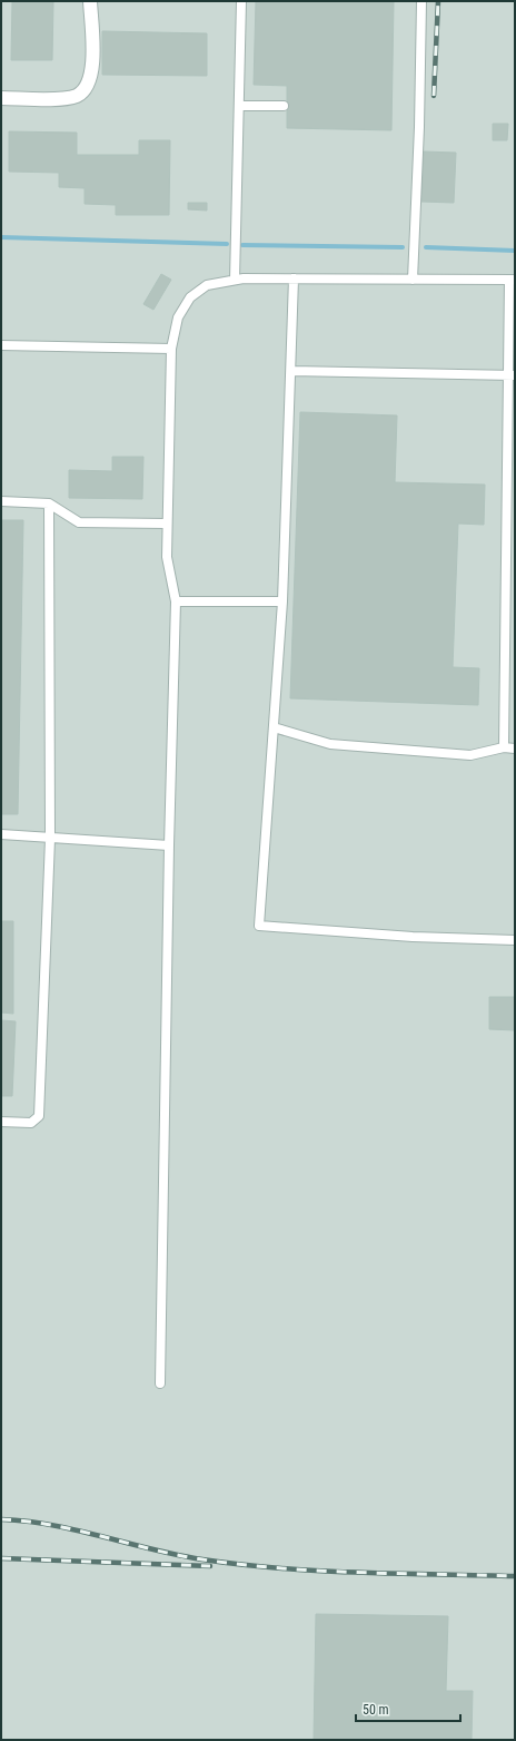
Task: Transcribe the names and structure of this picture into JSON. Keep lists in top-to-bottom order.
{
  "scale_bar": "50 m"
}
